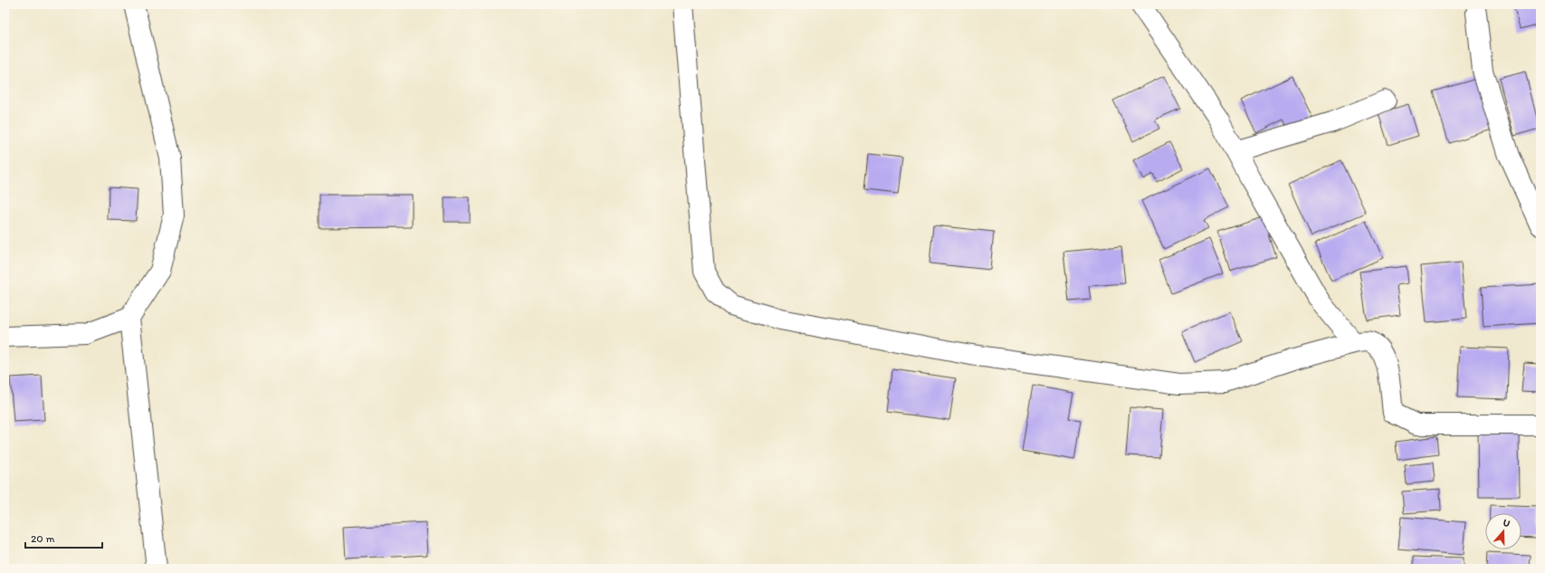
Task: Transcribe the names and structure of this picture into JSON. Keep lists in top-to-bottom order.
{
  "scale_bar": "20 m",
  "north": "top"
}
